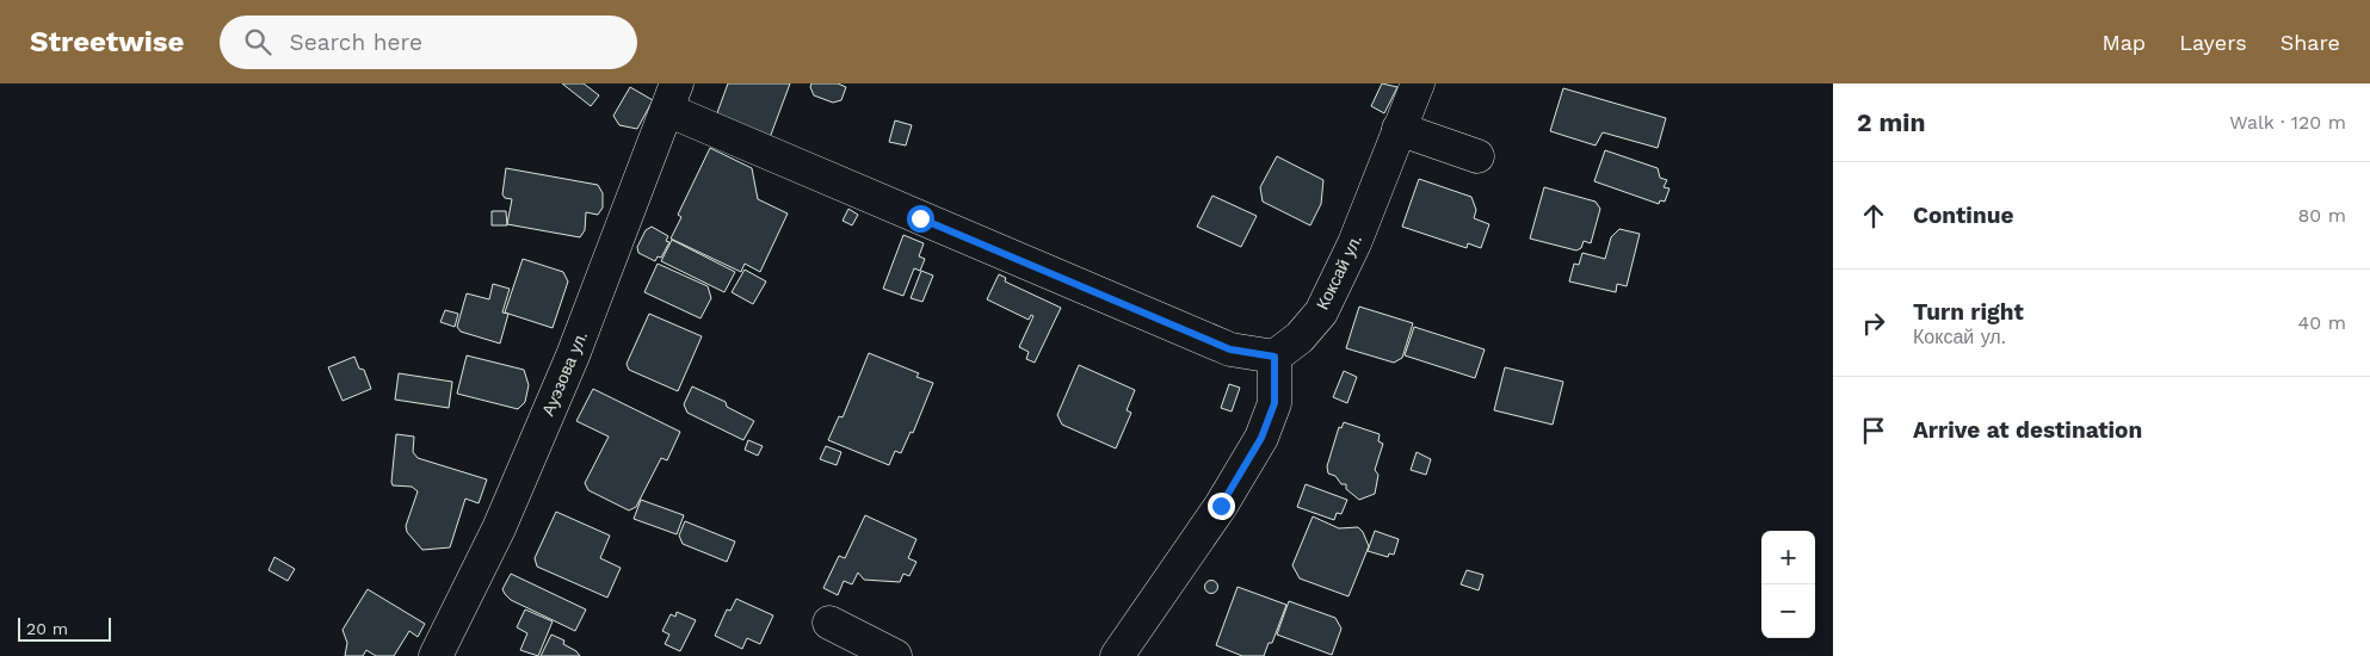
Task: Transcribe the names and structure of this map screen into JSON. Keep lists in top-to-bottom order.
{
  "streets": {
    "street": ["Коксай ул.", "Ауэзова ул."]
  },
  "scale_bar": "20 m",
  "page": {
    "header": "Streetwise",
    "search": "Search here",
    "nav": ["Map", "Layers", "Share"],
    "heading": ["2 min", "Walk · 120 m"],
    "list": [
      ["Continue", "80 m"],
      ["Turn right", "Коксай ул.", "40 m"],
      "Arrive at destination"
    ],
    "map_buttons": ["+", "−"],
    "scale": "20 m"
  }
}
